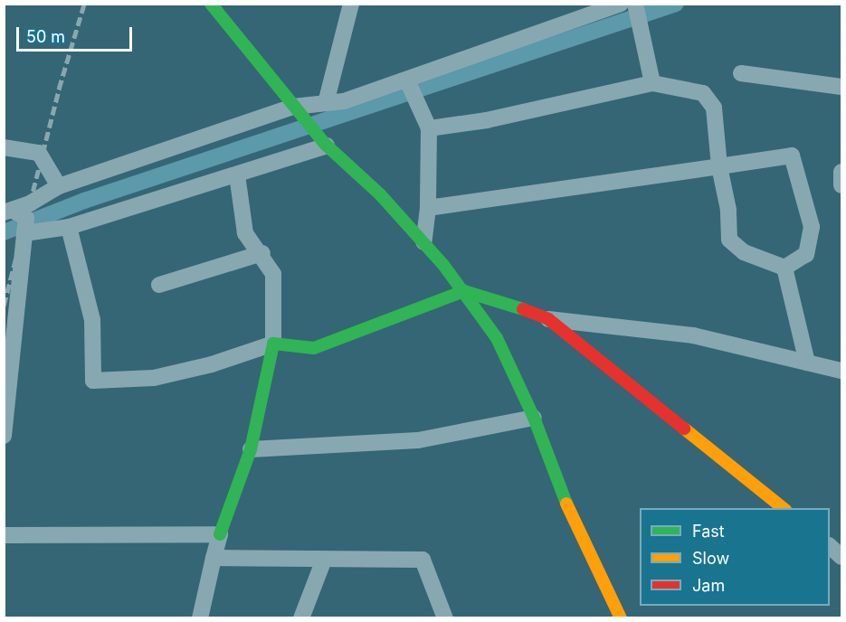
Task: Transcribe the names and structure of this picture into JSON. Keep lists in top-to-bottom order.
{
  "legend": ["Fast", "Slow", "Jam"],
  "scale_bar": "50 m"
}
